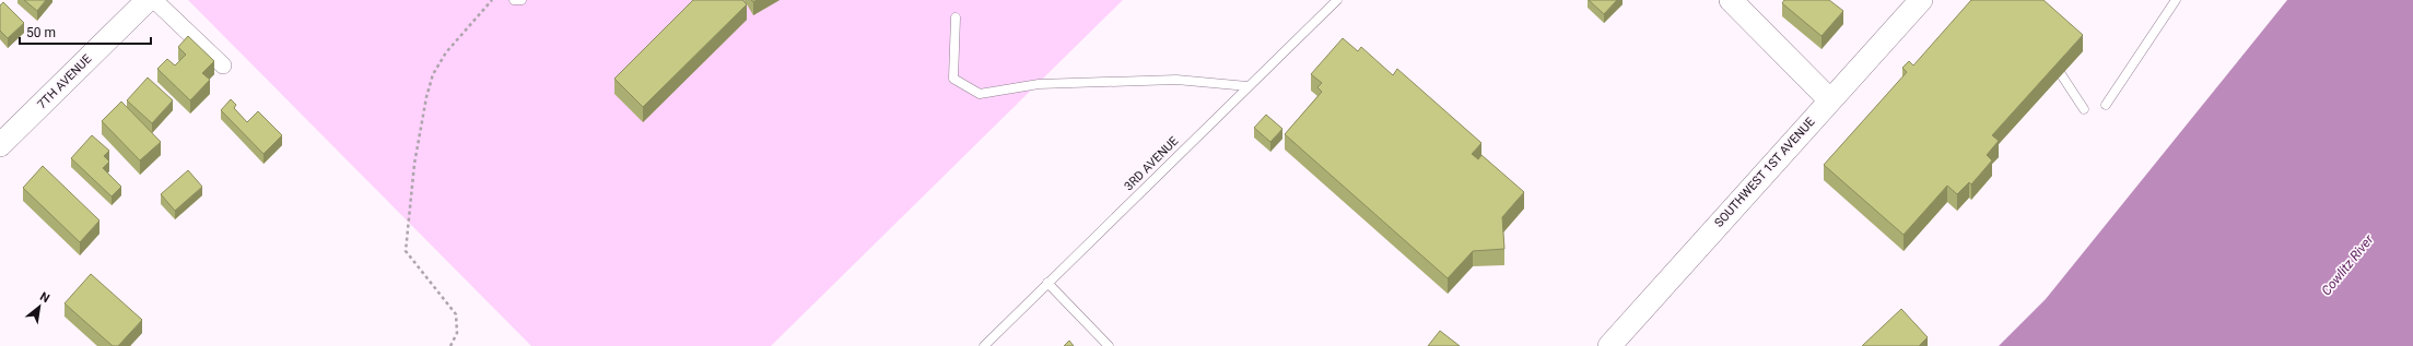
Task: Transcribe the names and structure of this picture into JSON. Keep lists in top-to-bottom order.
{
  "streets": {
    "main road": ["7TH AVENUE", "SOUTHWEST 1ST AVENUE"],
    "lane": ["3RD AVENUE"]
  },
  "water": ["Cowlitz River"],
  "scale_bar": "50 m",
  "north": "top right"
}
